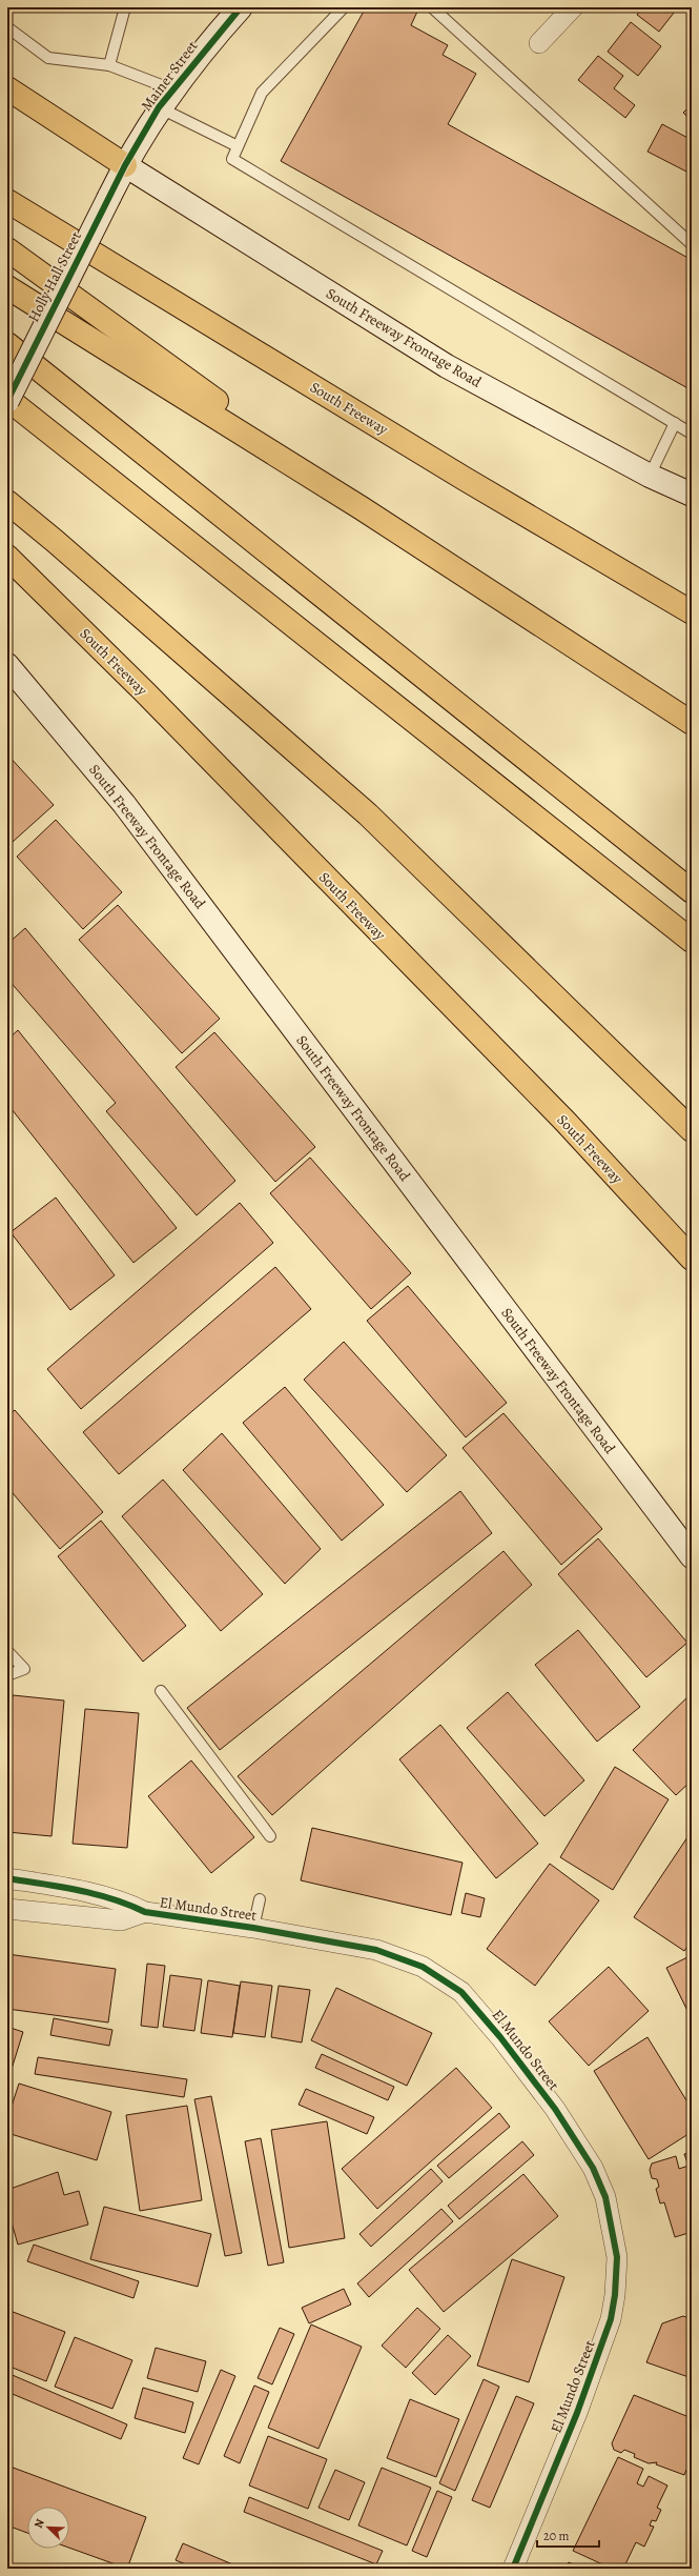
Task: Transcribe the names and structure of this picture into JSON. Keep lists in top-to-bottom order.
{
  "streets": {
    "highway": ["South Freeway"],
    "main road": ["Mainer Street", "Holly Hall Street", "South Freeway Frontage Road"],
    "street": ["El Mundo Street"]
  },
  "crossings": [
    ["Mainer Street", "Holly Hall Street"],
    ["Mainer Street", "South Freeway Frontage Road"],
    ["Holly Hall Street", "South Freeway Frontage Road"]
  ],
  "scale_bar": "20 m",
  "north": "top left"
}
